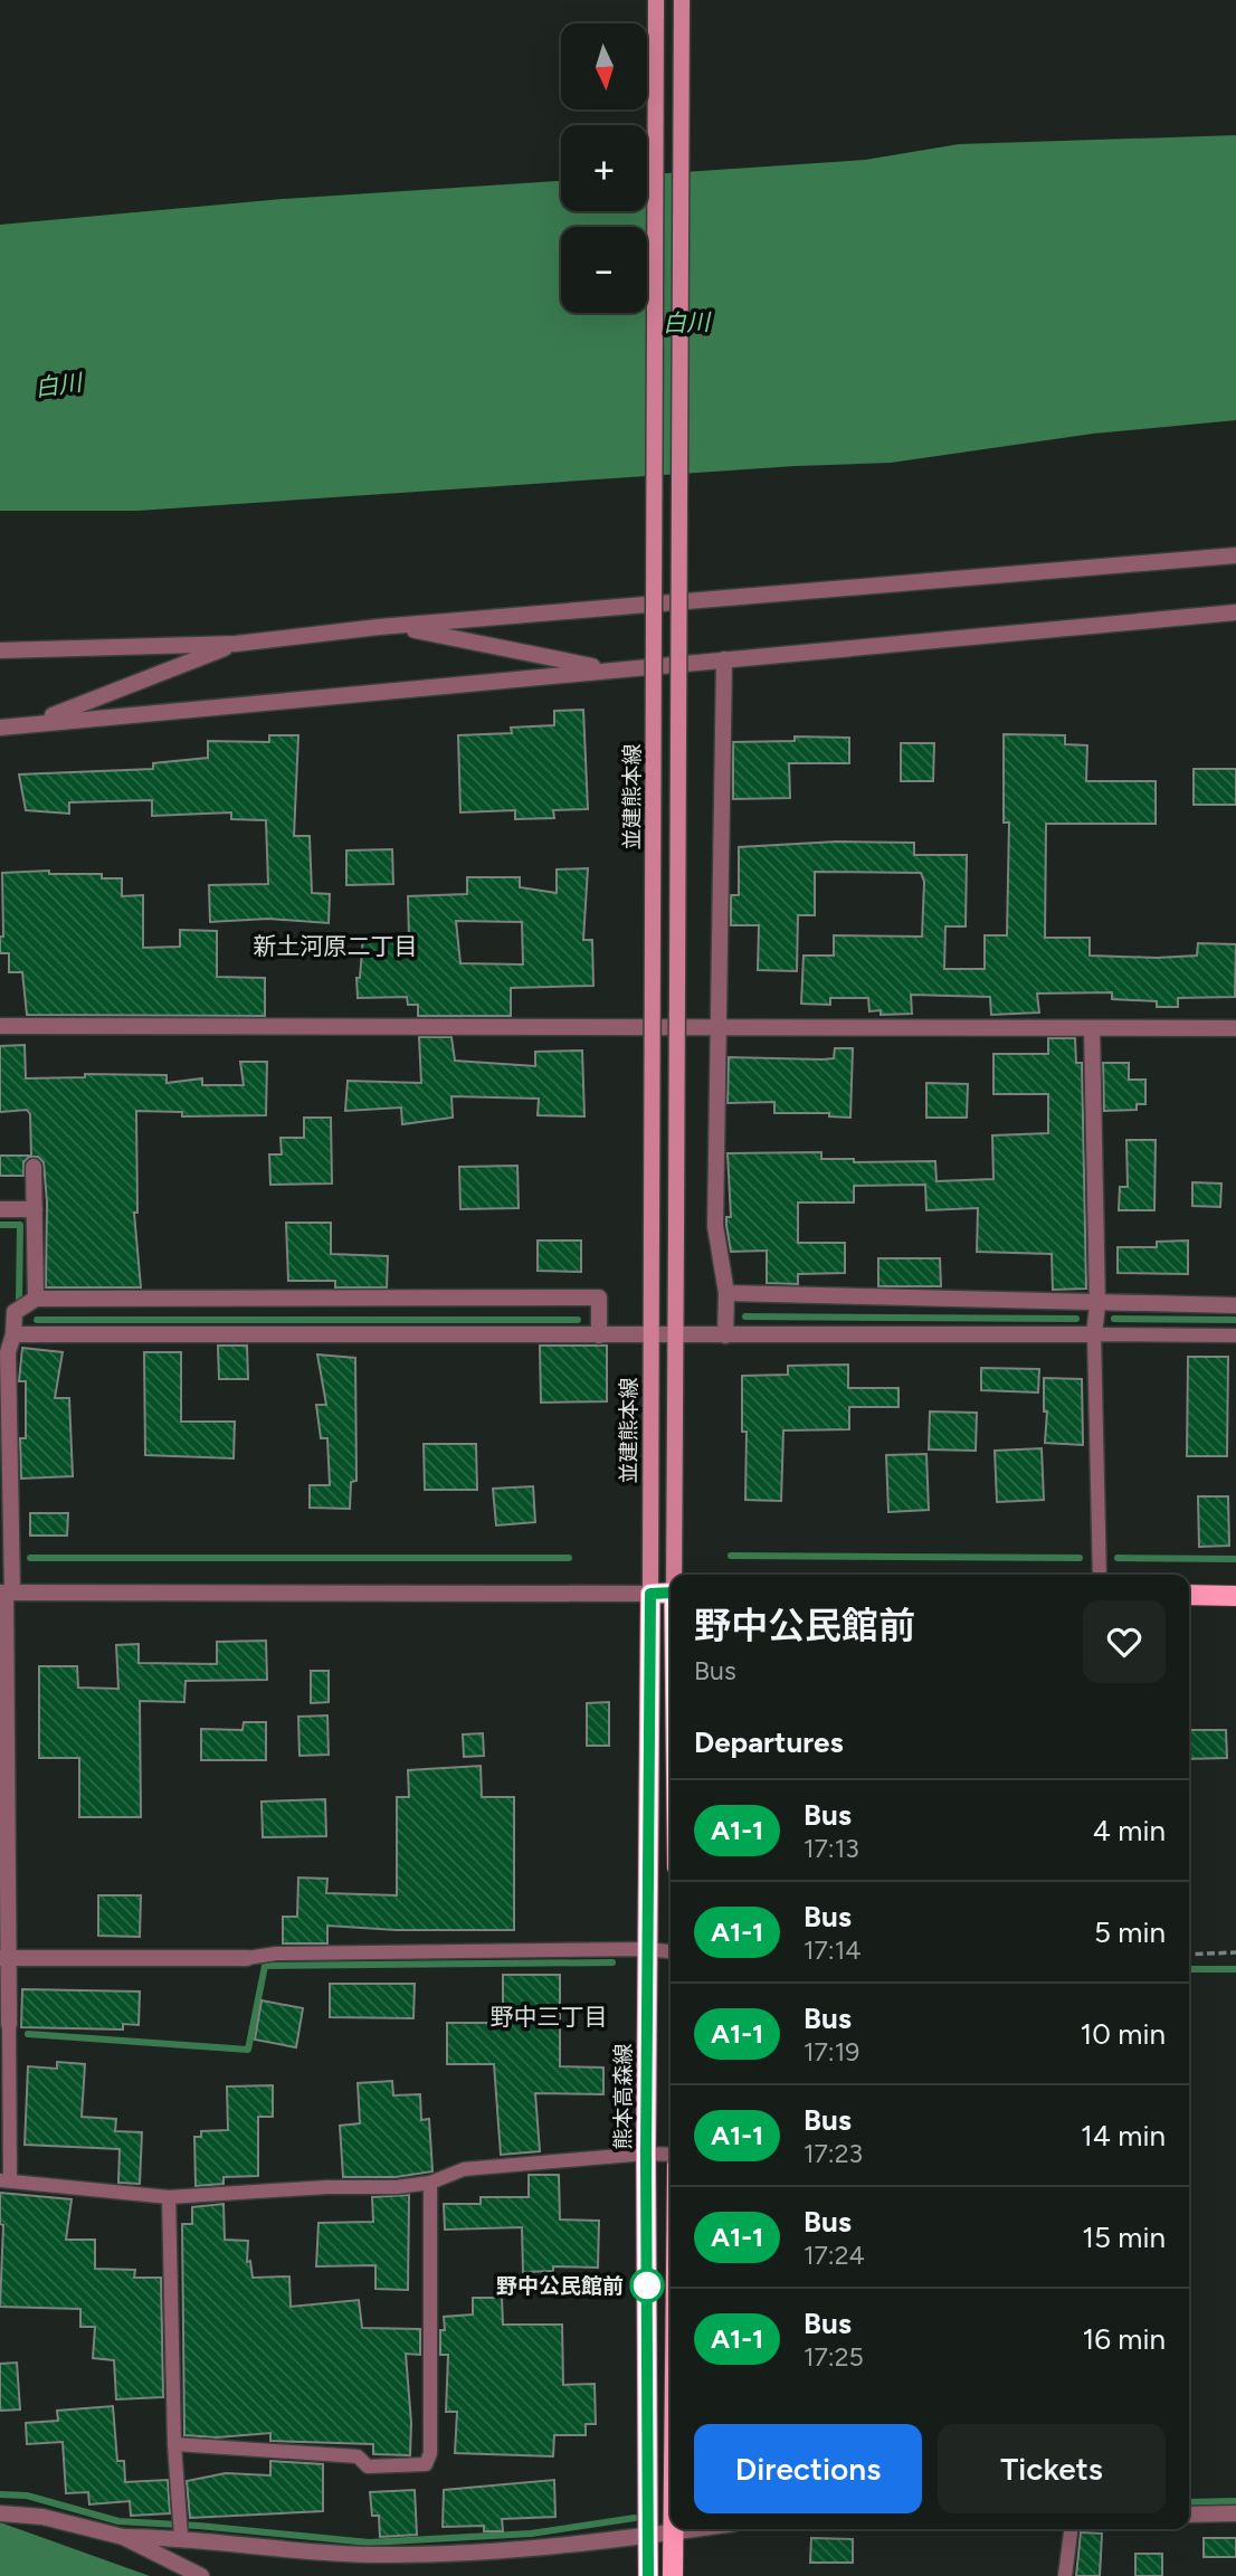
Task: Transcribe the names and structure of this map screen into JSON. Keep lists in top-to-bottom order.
{
  "streets": {
    "main road": ["並建熊本線", "熊本高森線"]
  },
  "crossings": [
    ["並建熊本線", "熊本高森線"]
  ],
  "districts": ["新土河原二丁目", "野中三丁目"],
  "water": ["白川"],
  "places": ["野中公民館前"],
  "lines": ["bus line A1-1"],
  "north": "bottom",
  "page": {
    "map_buttons": ["+", "−"],
    "heading": [
      ["野中公民館前", "Bus"],
      "Departures"
    ],
    "list": [
      {
        "mark": "A1-1",
        "name": "Bus",
        "note": "17:13",
        "value": "4 min"
      },
      {
        "mark": "A1-1",
        "name": "Bus",
        "note": "17:14",
        "value": "5 min"
      },
      {
        "mark": "A1-1",
        "name": "Bus",
        "note": "17:19",
        "value": "10 min"
      },
      {
        "mark": "A1-1",
        "name": "Bus",
        "note": "17:23",
        "value": "14 min"
      },
      {
        "mark": "A1-1",
        "name": "Bus",
        "note": "17:24",
        "value": "15 min"
      },
      {
        "mark": "A1-1",
        "name": "Bus",
        "note": "17:25",
        "value": "16 min"
      }
    ],
    "buttons": ["Directions", "Tickets"]
  }
}
